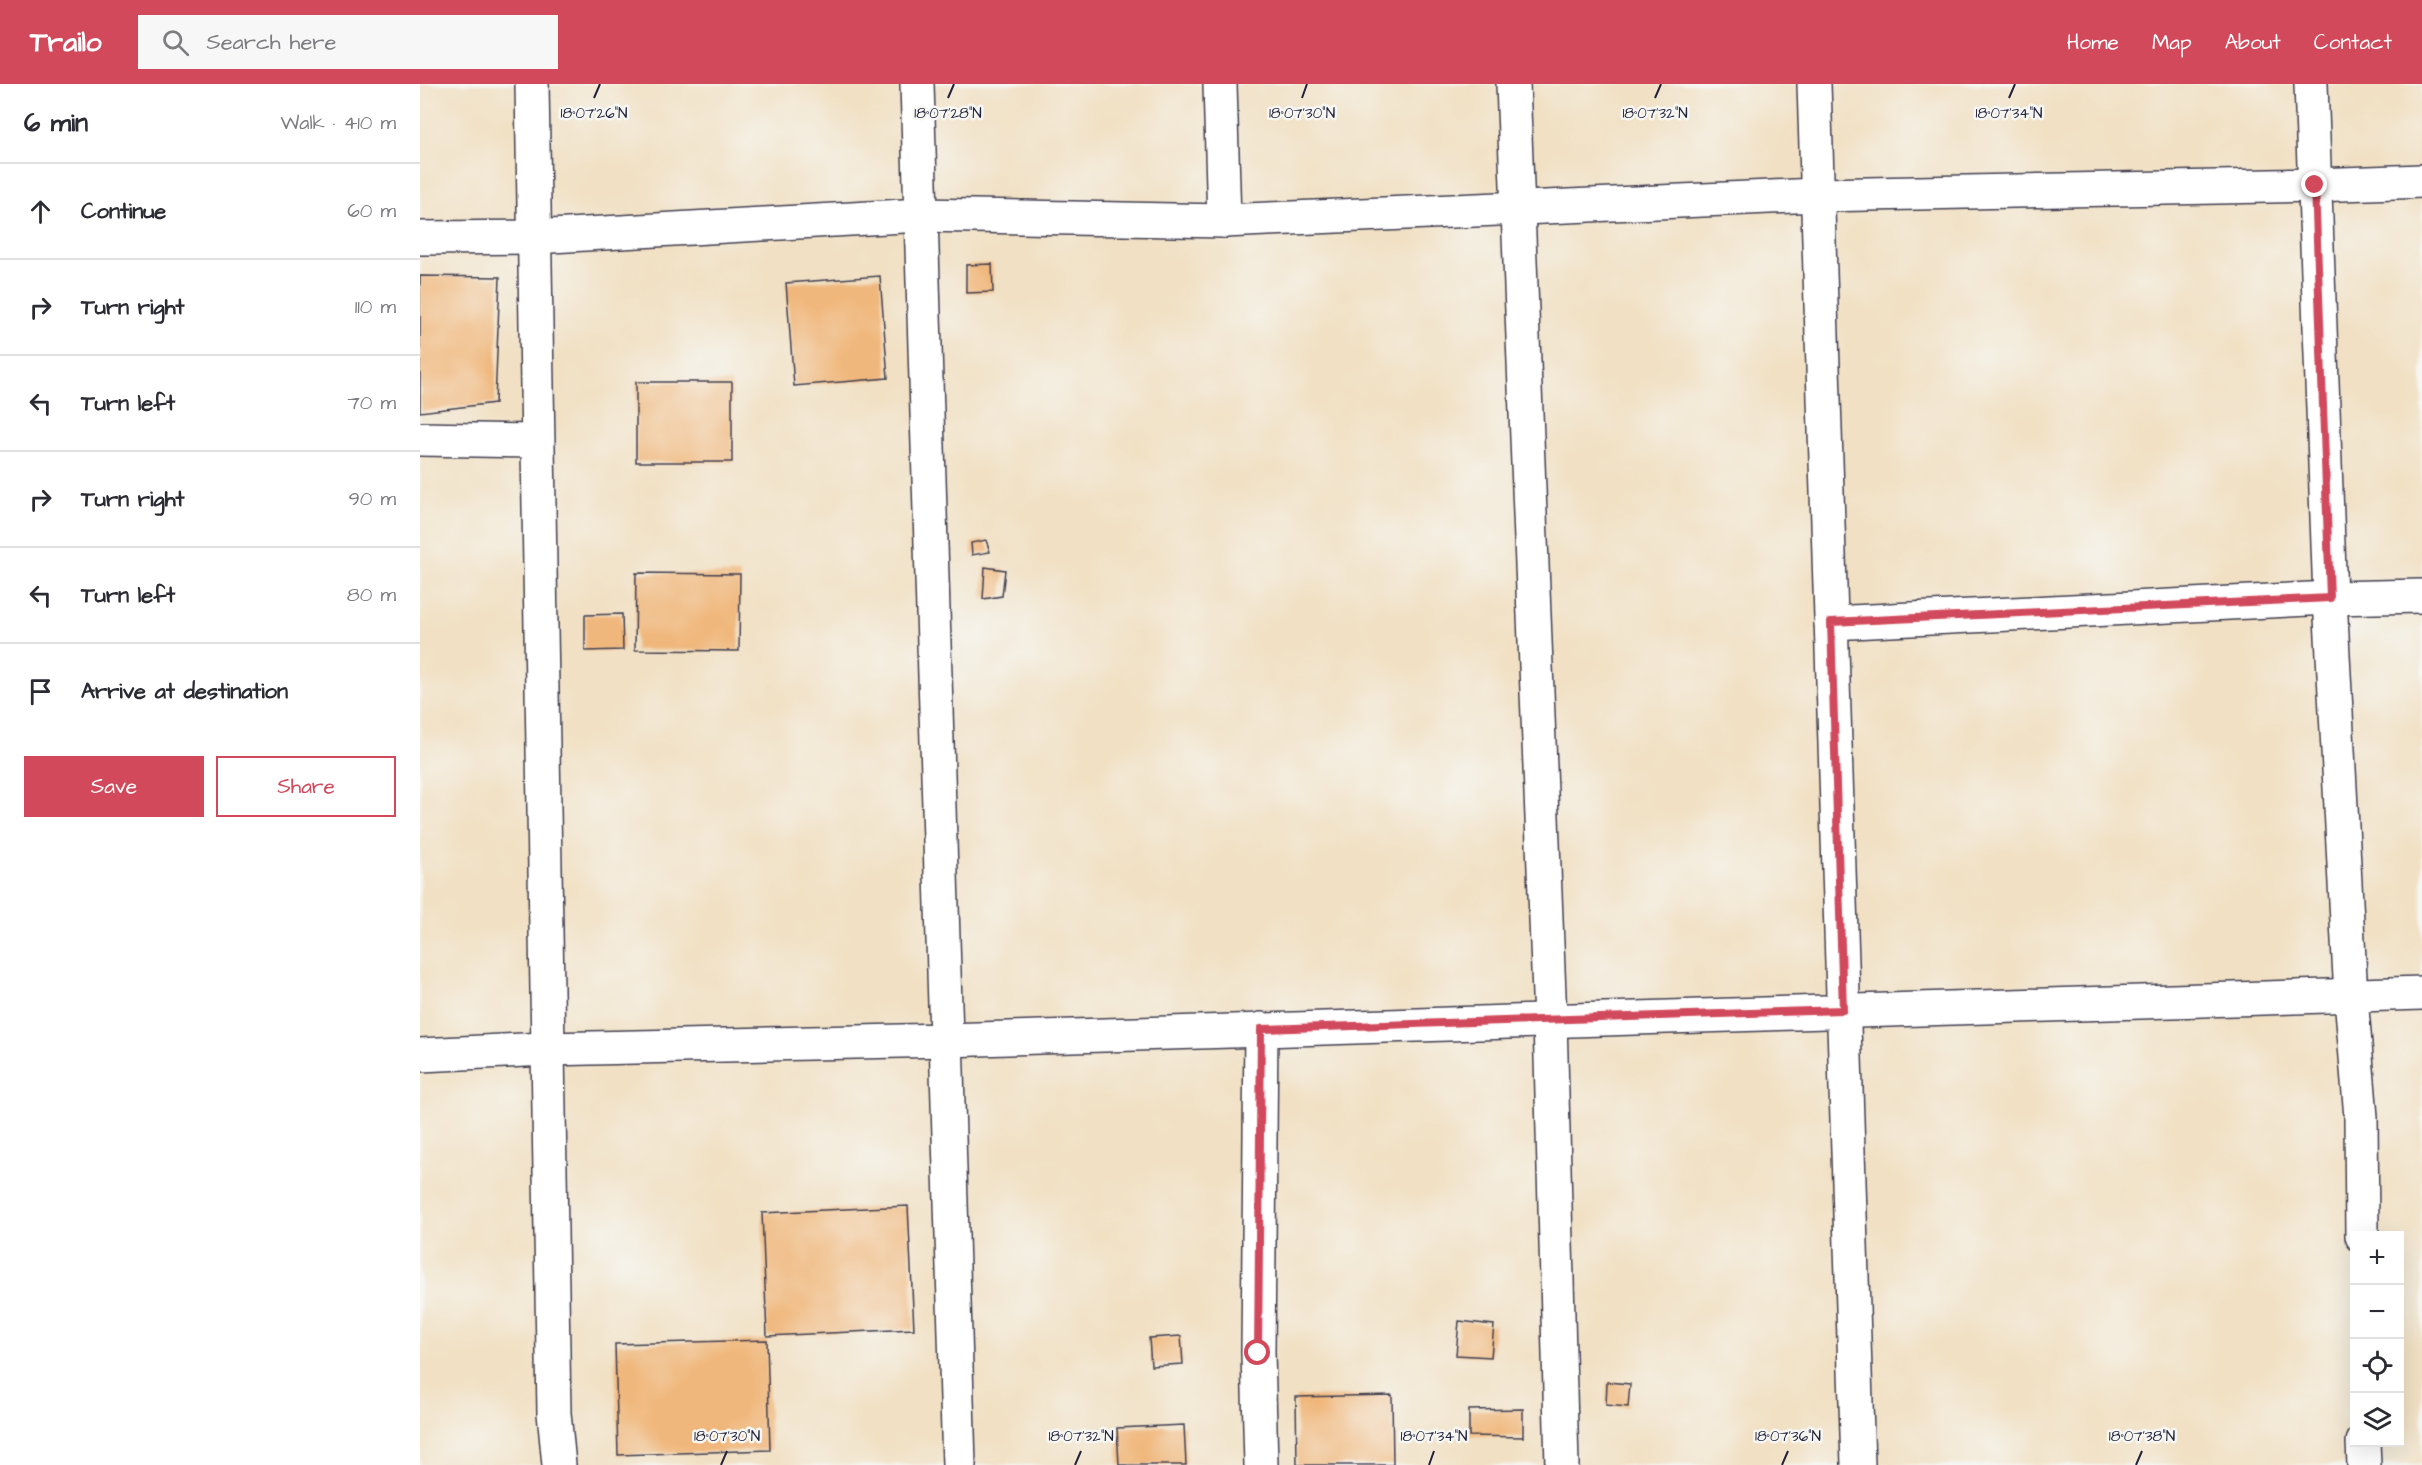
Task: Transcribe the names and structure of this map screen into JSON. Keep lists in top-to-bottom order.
{
  "page": {
    "header": "Trailo",
    "search": "Search here",
    "nav": [
      "Home",
      "Map",
      "About",
      "Contact"
    ],
    "heading": ["6 min", "Walk · 410 m"],
    "list": [
      ["Continue", "60 m"],
      ["Turn right", "110 m"],
      ["Turn left", "70 m"],
      ["Turn right", "90 m"],
      ["Turn left", "80 m"],
      "Arrive at destination"
    ],
    "buttons": ["Save", "Share"],
    "map_buttons": ["+", "−"]
  },
  "coordinates": [
    "18°07'26\"N",
    "18°07'28\"N",
    "18°07'30\"N",
    "18°07'32\"N",
    "18°07'34\"N",
    "18°07'36\"N",
    "18°07'38\"N"
  ]
}
